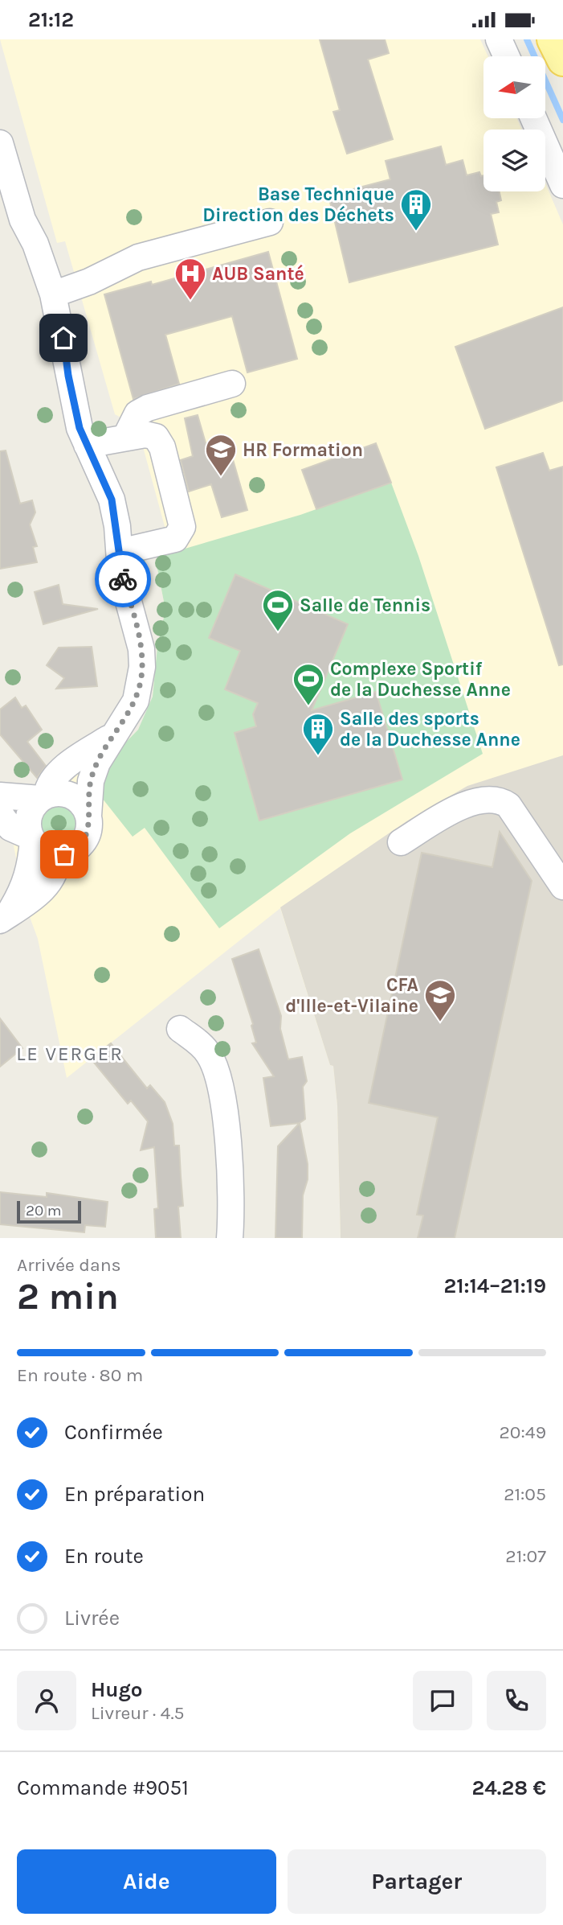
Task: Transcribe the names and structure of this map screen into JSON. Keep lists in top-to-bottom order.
{
  "districts": ["LE VERGER"],
  "places": {
    "building": ["Base Technique Direction des Déchets", "Salle des sports de la Duchesse Anne"],
    "hospital": ["AUB Santé"],
    "school or university": ["HR Formation", "CFA d'Ille-et-Vilaine"],
    "sports": ["Salle de Tennis", "Complexe Sportif de la Duchesse Anne"]
  },
  "scale_bar": "20 m",
  "north": "left",
  "page": {
    "status": "21:12",
    "scale": "20 m",
    "heading": ["2 min", "Arrivée dans", "21:14–21:19"],
    "panel": [
      "Hugo",
      "Livreur · 4.5",
      "Commande #9051",
      "24.28 €"
    ],
    "bar": "En route · 80 m",
    "list": [
      ["Confirmée", "20:49"],
      ["En préparation", "21:05"],
      ["En route", "21:07"],
      "Livrée"
    ],
    "buttons": ["Aide", "Partager"]
  }
}
